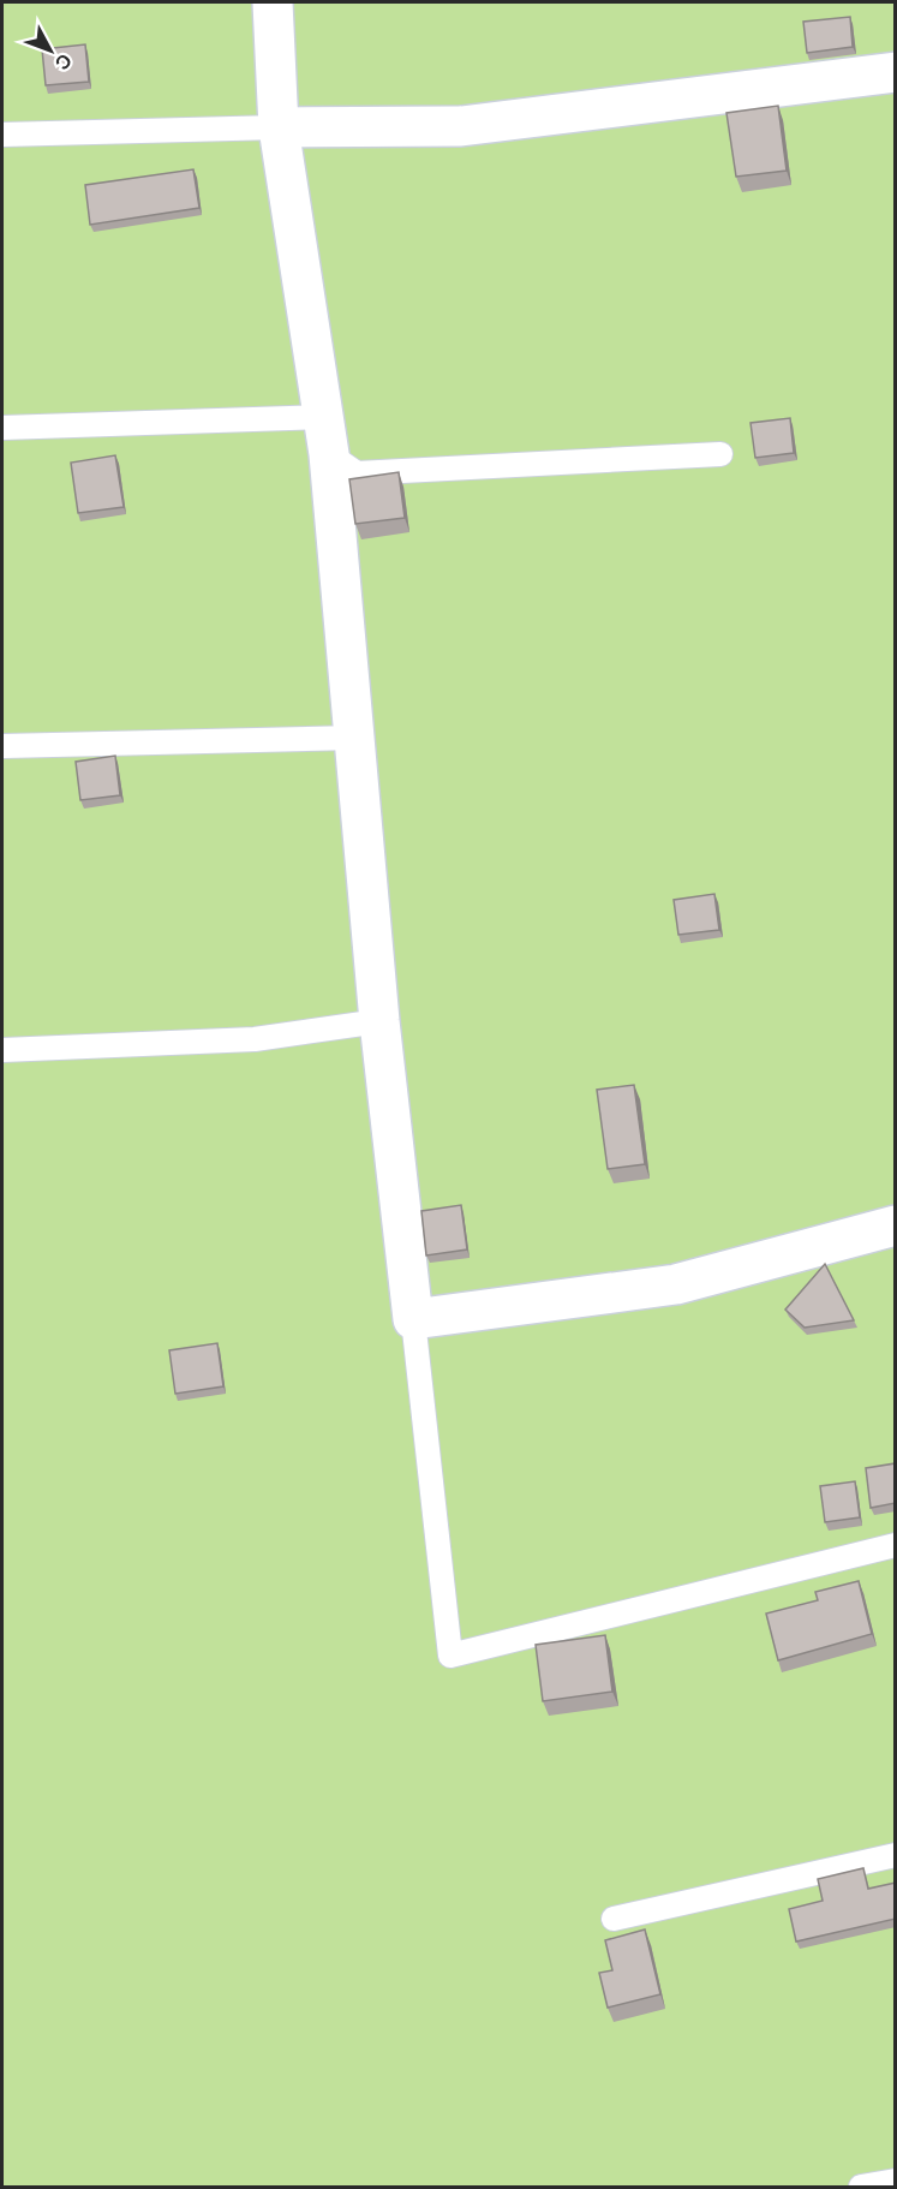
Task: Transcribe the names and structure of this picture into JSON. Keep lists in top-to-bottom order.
{
  "north": "bottom right"
}
